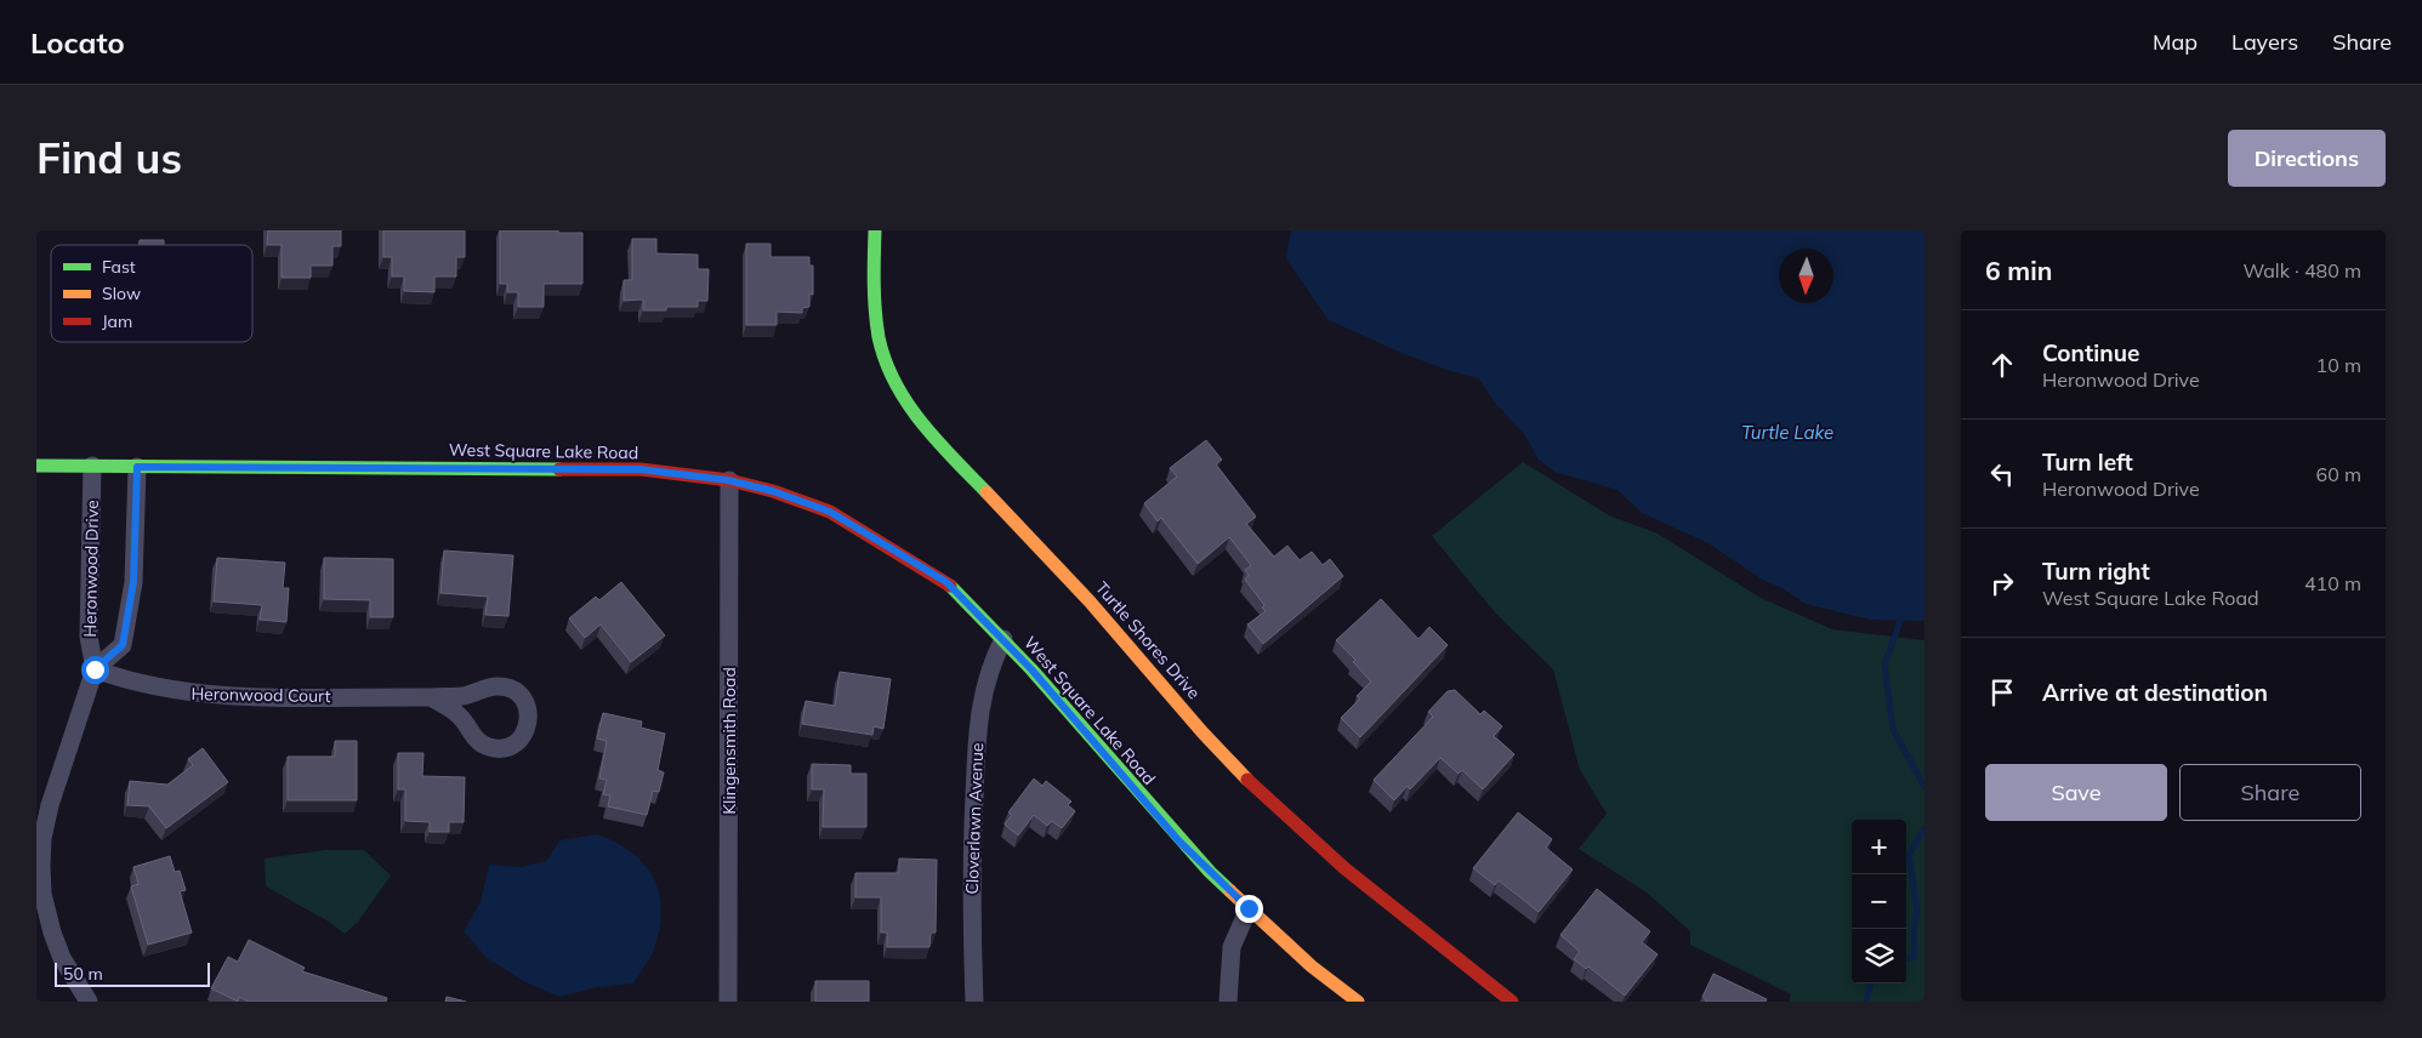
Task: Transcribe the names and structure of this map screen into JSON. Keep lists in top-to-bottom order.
{
  "streets": {
    "street": [
      "West Square Lake Road",
      "Heronwood Drive",
      "Turtle Shores Drive",
      "Heronwood Court",
      "Klingensmith Road",
      "Cloverlawn Avenue"
    ]
  },
  "crossings": [
    ["West Square Lake Road", "Heronwood Drive"],
    ["West Square Lake Road", "Klingensmith Road"],
    ["West Square Lake Road", "Cloverlawn Avenue"],
    ["Heronwood Drive", "Heronwood Court"]
  ],
  "water": ["Turtle Lake"],
  "legend": ["Fast", "Slow", "Jam"],
  "scale_bar": "50 m",
  "north": "bottom",
  "page": {
    "header": "Locato",
    "nav": ["Map", "Layers", "Share"],
    "buttons": [
      "Directions",
      ["Save", "Share"]
    ],
    "title": "Find us",
    "heading": ["6 min", "Walk · 480 m"],
    "list": [
      ["Continue", "Heronwood Drive", "10 m"],
      ["Turn left", "Heronwood Drive", "60 m"],
      ["Turn right", "West Square Lake Road", "410 m"],
      "Arrive at destination"
    ],
    "map_buttons": ["+", "−"],
    "scale": "50 m"
  }
}
